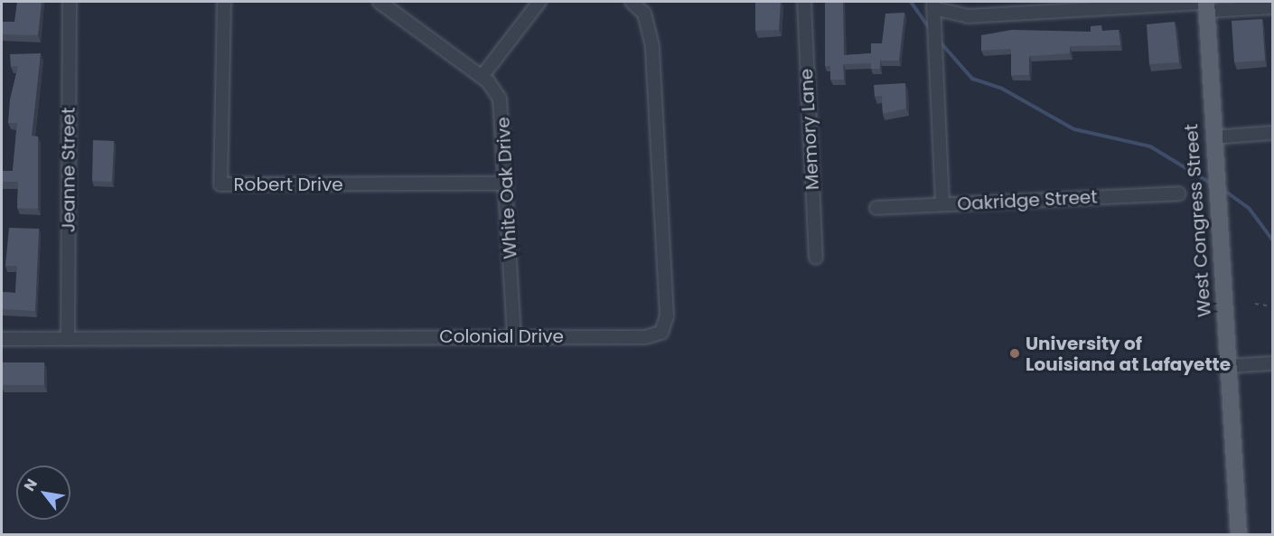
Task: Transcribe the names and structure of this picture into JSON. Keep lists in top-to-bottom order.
{
  "streets": {
    "main road": ["West Congress Street"],
    "street": [
      "Memory Lane",
      "Jeanne Street",
      "Robert Drive",
      "White Oak Drive",
      "Oakridge Street",
      "Colonial Drive"
    ]
  },
  "crossings": [
    ["Jeanne Street", "Colonial Drive"],
    ["Robert Drive", "White Oak Drive"],
    ["White Oak Drive", "Colonial Drive"]
  ],
  "places": ["University of Louisiana at Lafayette"],
  "north": "top left"
}
